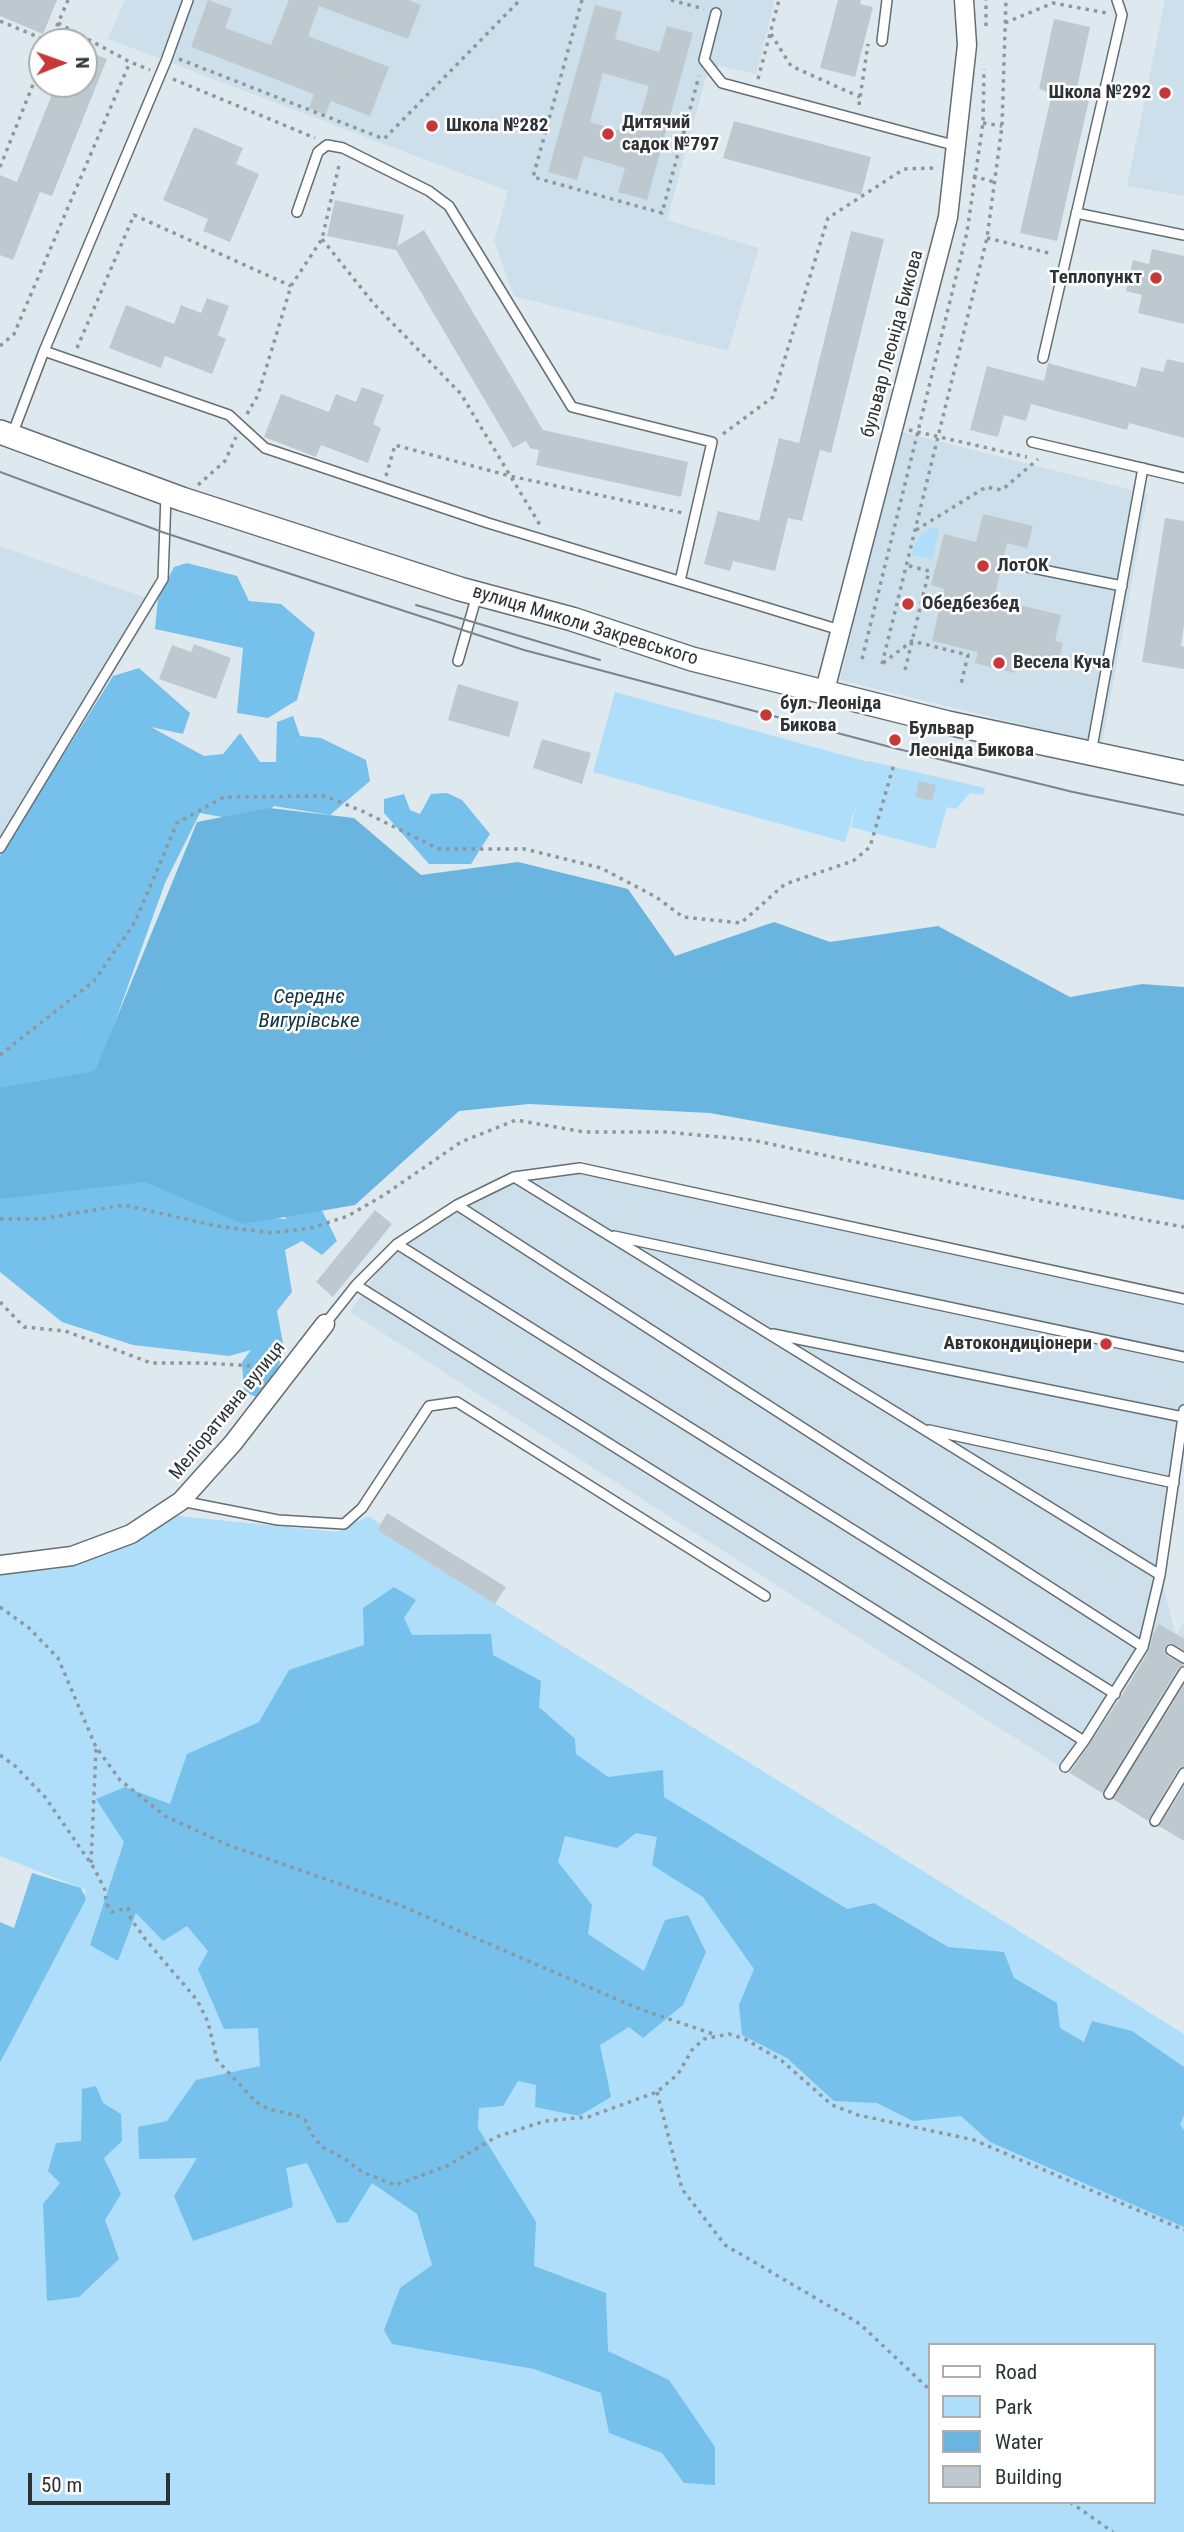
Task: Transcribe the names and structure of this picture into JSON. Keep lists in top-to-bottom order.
{
  "streets": {
    "street": ["бульвар Леоніда Бикова", "вулиця Миколи Закревського", "Меліоративна вулиця"]
  },
  "crossings": [
    ["бульвар Леоніда Бикова", "вулиця Миколи Закревського"]
  ],
  "water": ["Середнє Вигурівське"],
  "places": [
    "Школа №292",
    "Школа №282",
    "Дитячий садок №797",
    "Теплопункт",
    "ЛотОК",
    "Обедбезбед",
    "Весела Куча",
    "бул. Леоніда Бикова",
    "Бульвар Леоніда Бикова",
    "Автокондиціонери"
  ],
  "legend": [
    "Road",
    "Park",
    "Water",
    "Building"
  ],
  "scale_bar": "50 m",
  "north": "right"
}
